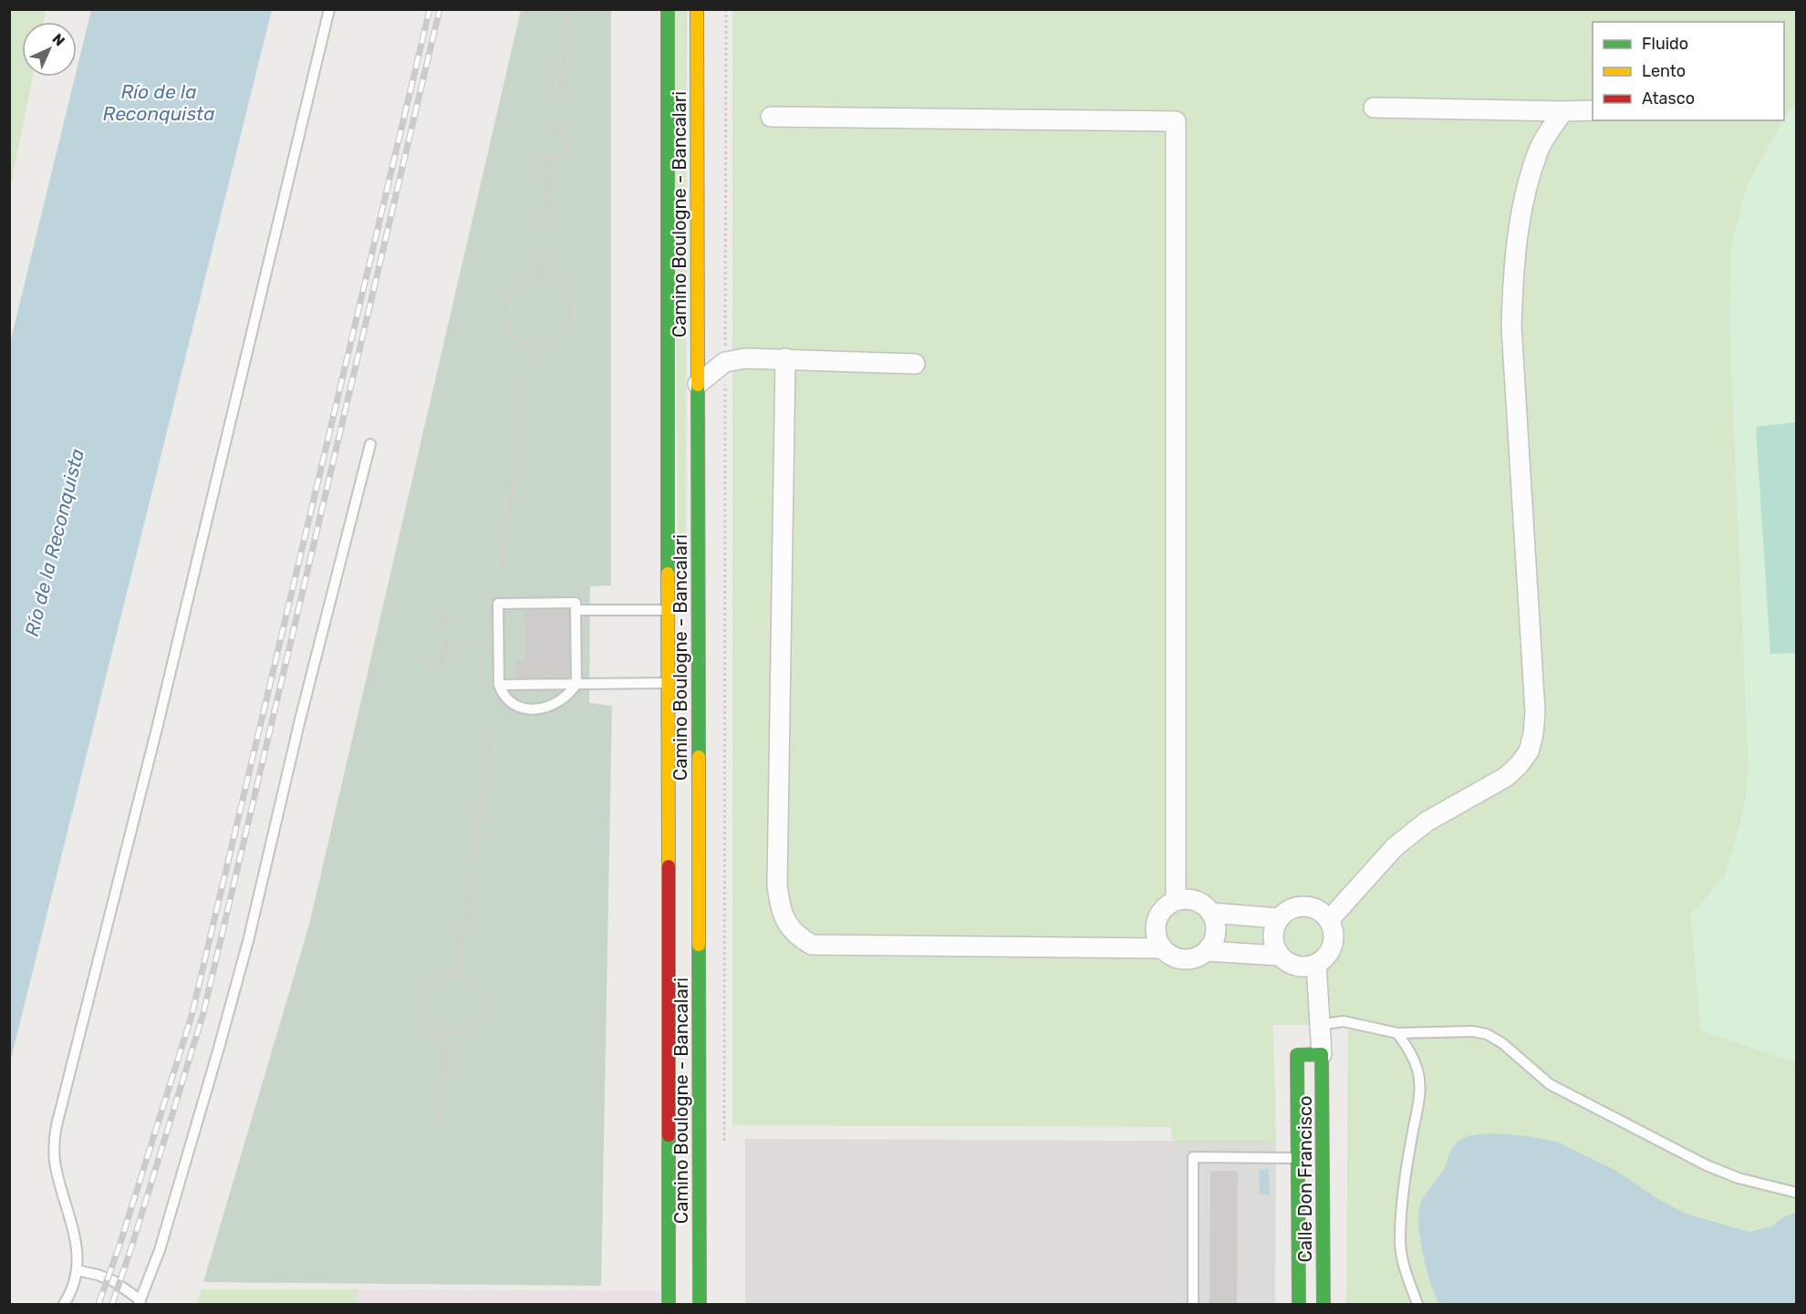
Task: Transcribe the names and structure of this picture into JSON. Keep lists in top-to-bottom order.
{
  "streets": {
    "main road": ["Camino Boulogne - Bancalari", "Calle Don Francisco"]
  },
  "water": ["Río de la Reconquista"],
  "legend": ["Fluido", "Lento", "Atasco"],
  "north": "top right"
}
